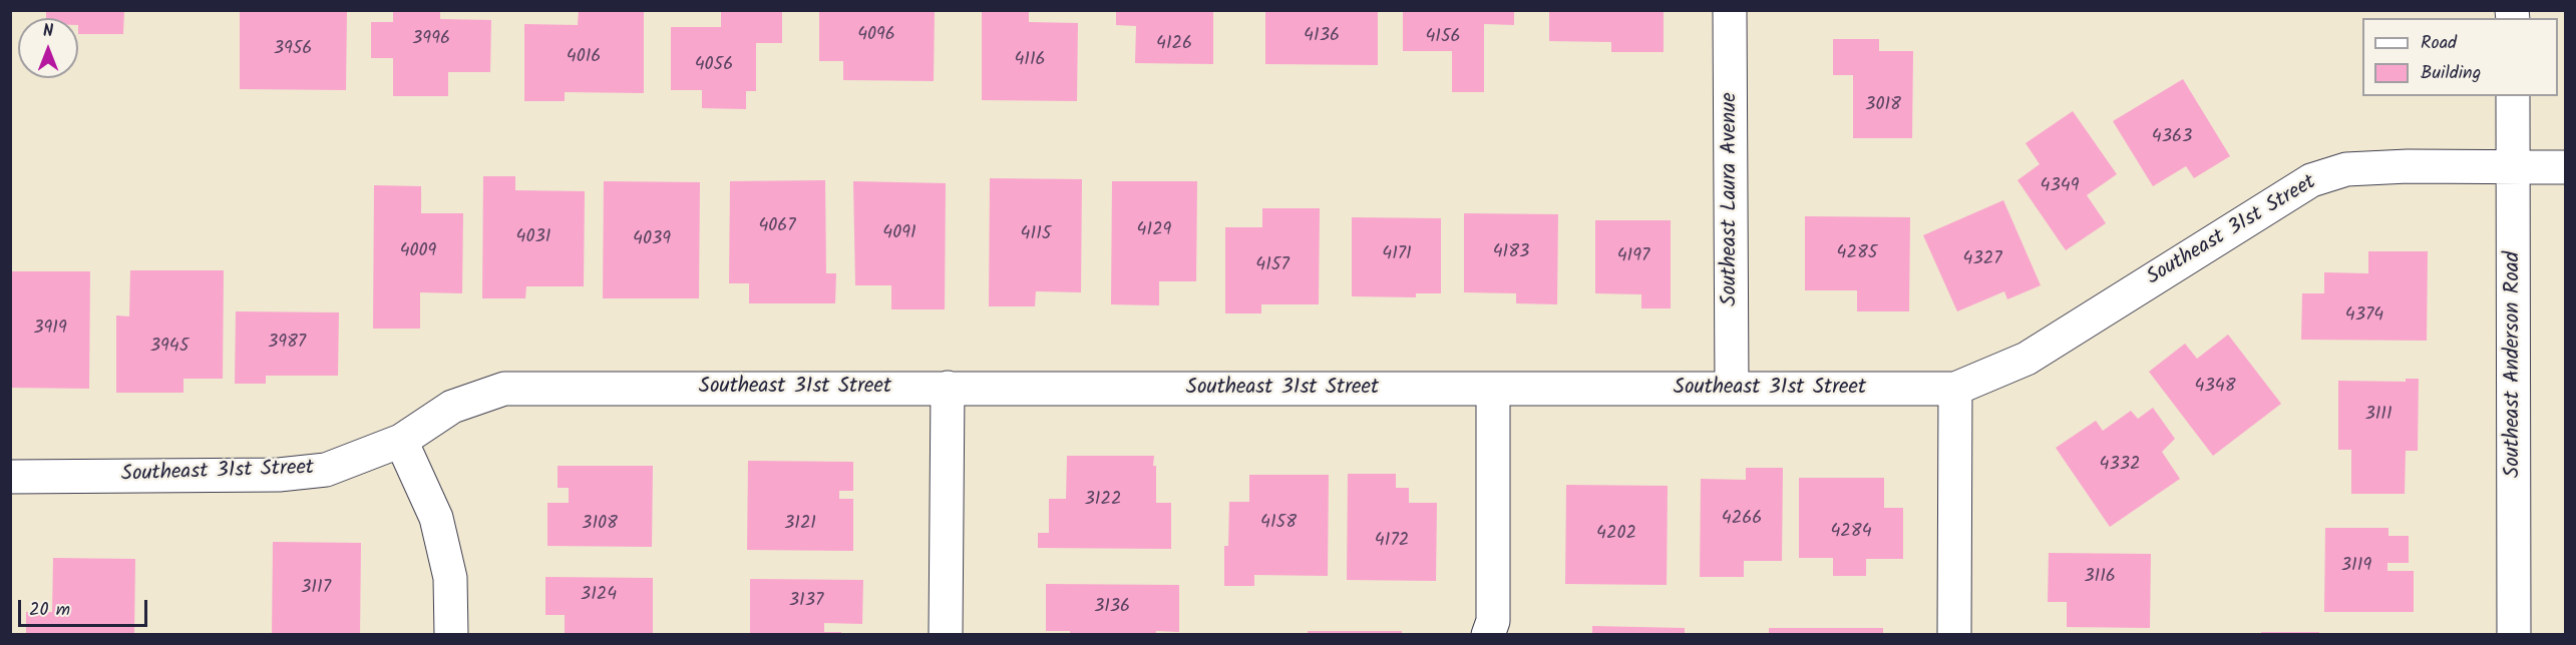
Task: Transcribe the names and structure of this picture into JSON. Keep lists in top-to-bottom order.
{
  "streets": {
    "street": ["Southeast Laura Avenue", "Southeast 31st Street", "Southeast Anderson Road"]
  },
  "crossings": [
    ["Southeast Laura Avenue", "Southeast 31st Street"],
    ["Southeast 31st Street", "Southeast Anderson Road"]
  ],
  "house_numbers": [
    "4096",
    "4136",
    "4156",
    "3996",
    "4126",
    "3956",
    "4016",
    "4116",
    "4056",
    "3018",
    "4363",
    "4349",
    "4067",
    "4129",
    "4091",
    "4115",
    "4031",
    "4039",
    "4009",
    "4183",
    "4285",
    "4171",
    "4197",
    "4327",
    "4157",
    "4374",
    "3919",
    "3987",
    "3945",
    "4348",
    "3111",
    "4332",
    "3122",
    "4266",
    "4158",
    "3108",
    "3121",
    "4284",
    "4202",
    "4172",
    "3119",
    "3116",
    "3117",
    "3124",
    "3137",
    "3136"
  ],
  "legend": ["Road", "Building"],
  "scale_bar": "20 m",
  "north": "top"
}
